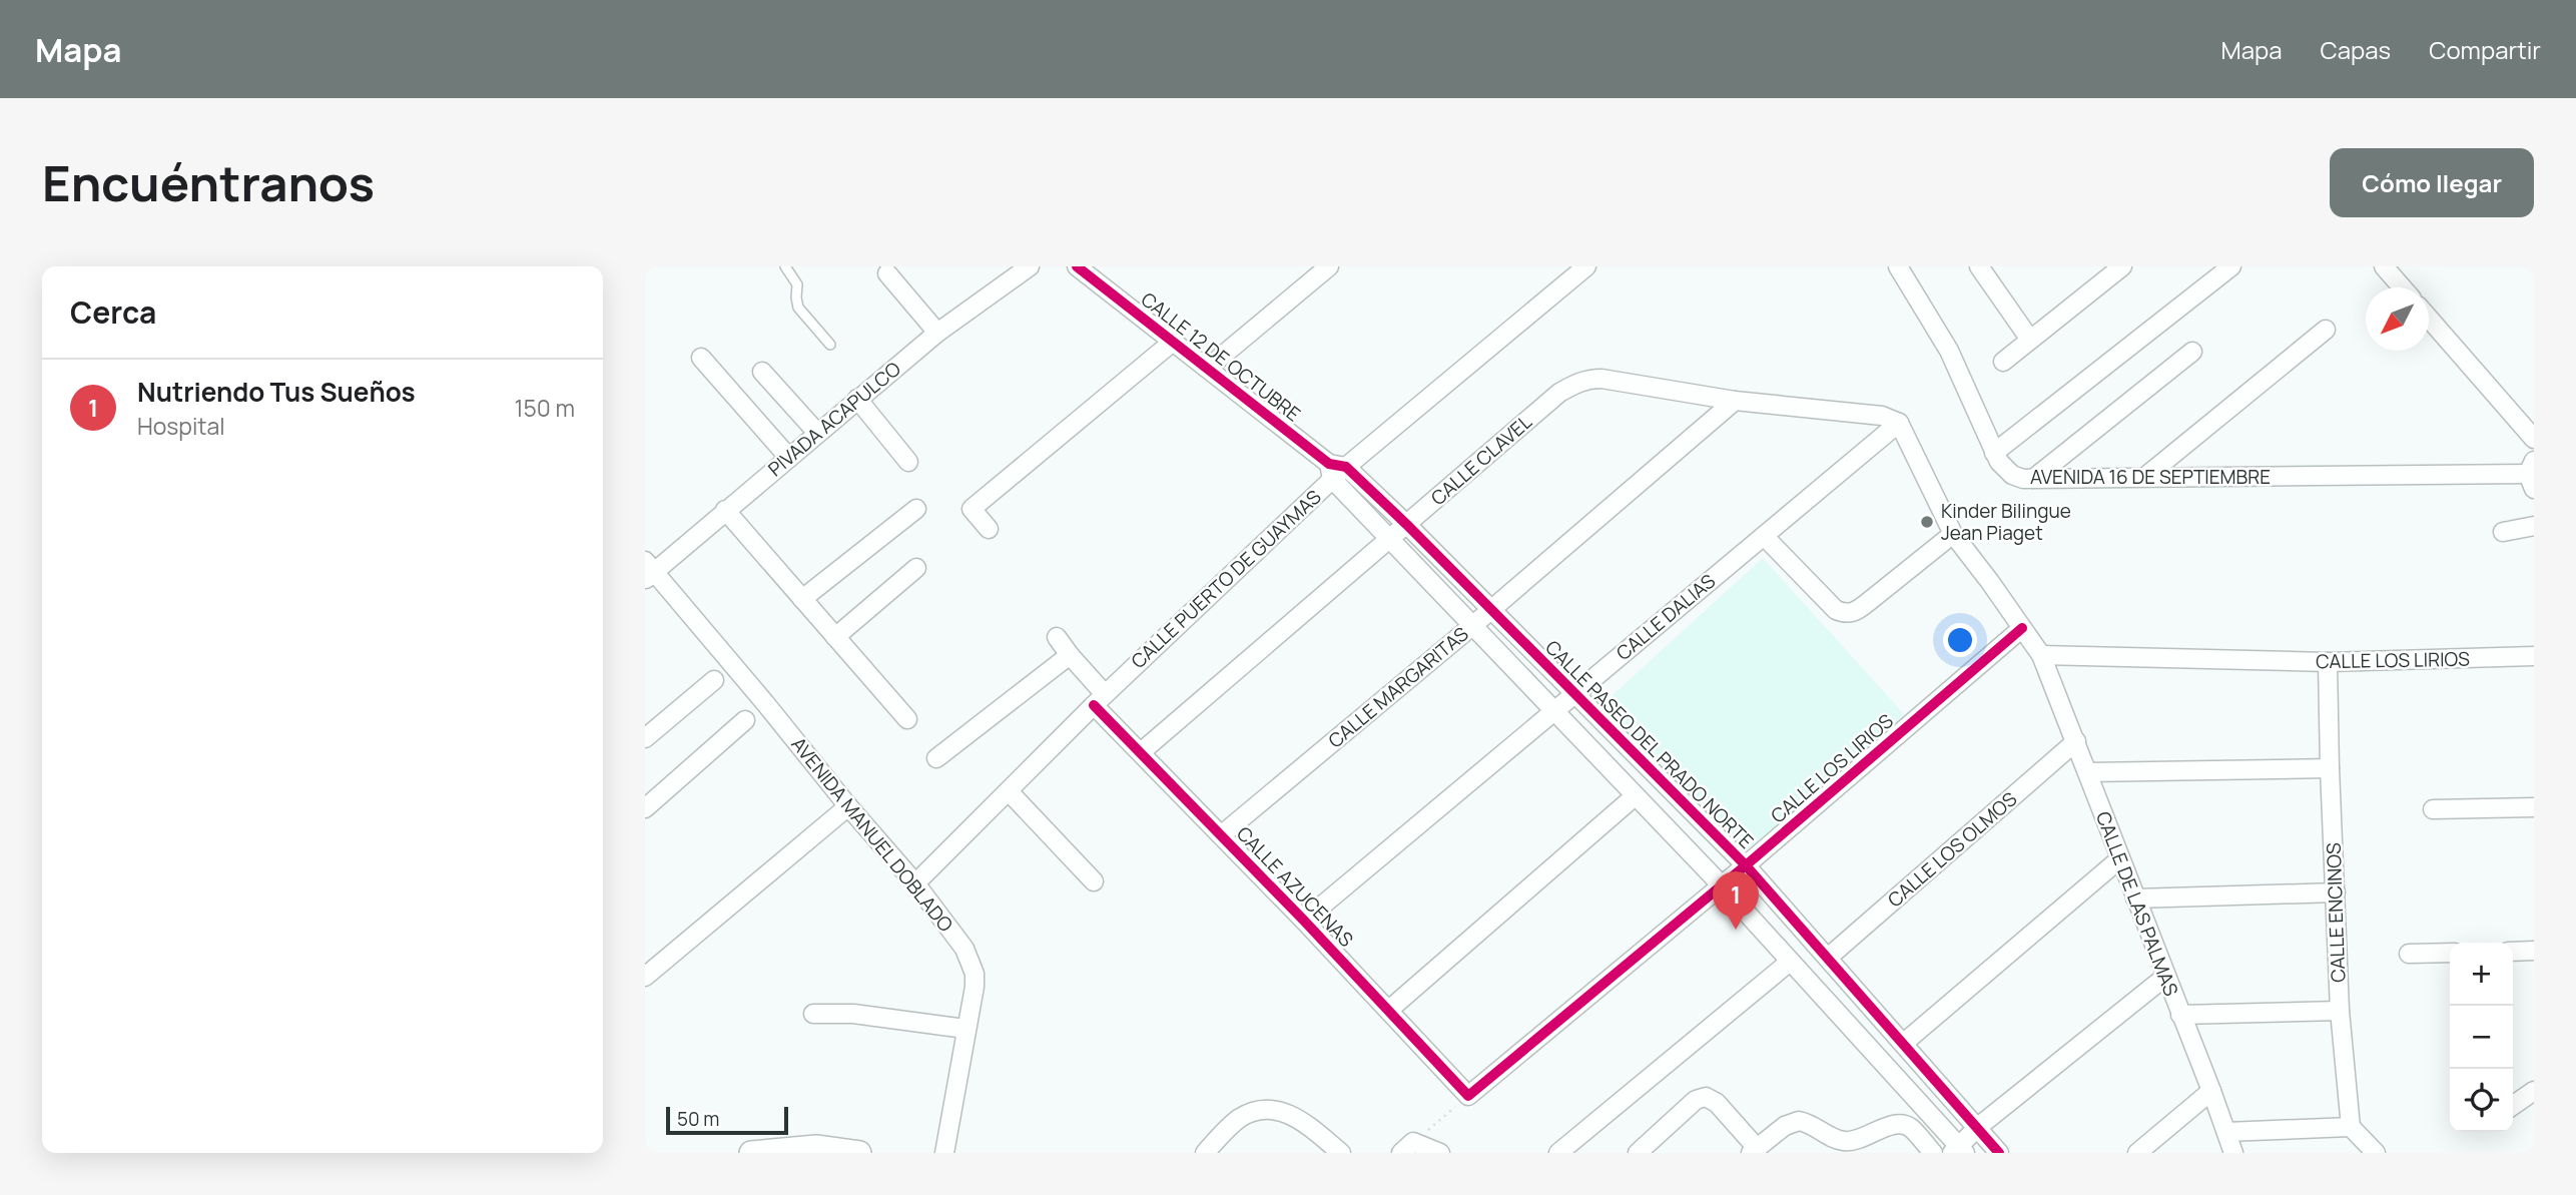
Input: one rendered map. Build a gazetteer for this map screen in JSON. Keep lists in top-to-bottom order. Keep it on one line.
{"streets":{"street":["CALLE 12 DE OCTUBRE","PIVADA ACAPULCO","CALLE CLAVEL","AVENIDA 16 DE SEPTIEMBRE","CALLE PUERTO DE GUAYMAS","CALLE DALIAS","CALLE LOS LIRIOS","CALLE MARGARITAS","CALLE PASEO DEL PRADO NORTE","AVENIDA MANUEL DOBLADO","CALLE LOS OLMOS","CALLE AZUCENAS","CALLE DE LAS PALMAS","CALLE ENCINOS"]},"crossings":[["CALLE 12 DE OCTUBRE","CALLE PUERTO DE GUAYMAS"],["CALLE 12 DE OCTUBRE","CALLE PASEO DEL PRADO NORTE"],["PIVADA ACAPULCO","AVENIDA MANUEL DOBLADO"],["CALLE CLAVEL","CALLE DALIAS"],["CALLE CLAVEL","CALLE MARGARITAS"],["CALLE CLAVEL","CALLE PASEO DEL PRADO NORTE"],["CALLE CLAVEL","CALLE AZUCENAS"],["CALLE CLAVEL","CALLE DE LAS PALMAS"],["CALLE PUERTO DE GUAYMAS","CALLE PASEO DEL PRADO NORTE"],["CALLE PUERTO DE GUAYMAS","AVENIDA MANUEL DOBLADO"],["CALLE PUERTO DE GUAYMAS","CALLE AZUCENAS"],["CALLE DALIAS","CALLE PASEO DEL PRADO NORTE"],["CALLE DALIAS","CALLE AZUCENAS"],["CALLE DALIAS","CALLE DE LAS PALMAS"],["CALLE LOS LIRIOS","CALLE PASEO DEL PRADO NORTE"],["CALLE LOS LIRIOS","CALLE AZUCENAS"],["CALLE LOS LIRIOS","CALLE DE LAS PALMAS"],["CALLE LOS LIRIOS","CALLE ENCINOS"],["CALLE MARGARITAS","CALLE PASEO DEL PRADO NORTE"],["CALLE MARGARITAS","CALLE AZUCENAS"],["CALLE PASEO DEL PRADO NORTE","CALLE LOS OLMOS"],["CALLE LOS OLMOS","CALLE DE LAS PALMAS"]],"places":["Kinder Bilingue Jean Piaget"],"scale_bar":"50 m","north":"bottom left","page":{"header":"Mapa","nav":["Mapa","Capas","Compartir"],"buttons":"Cómo llegar","title":"Encuéntranos","heading":"Cerca","list":[{"mark":"1","name":"Nutriendo Tus Sueños","note":"Hospital","value":"150 m"}],"pins":"1","map_buttons":["+","−"],"scale":"50 m"}}
